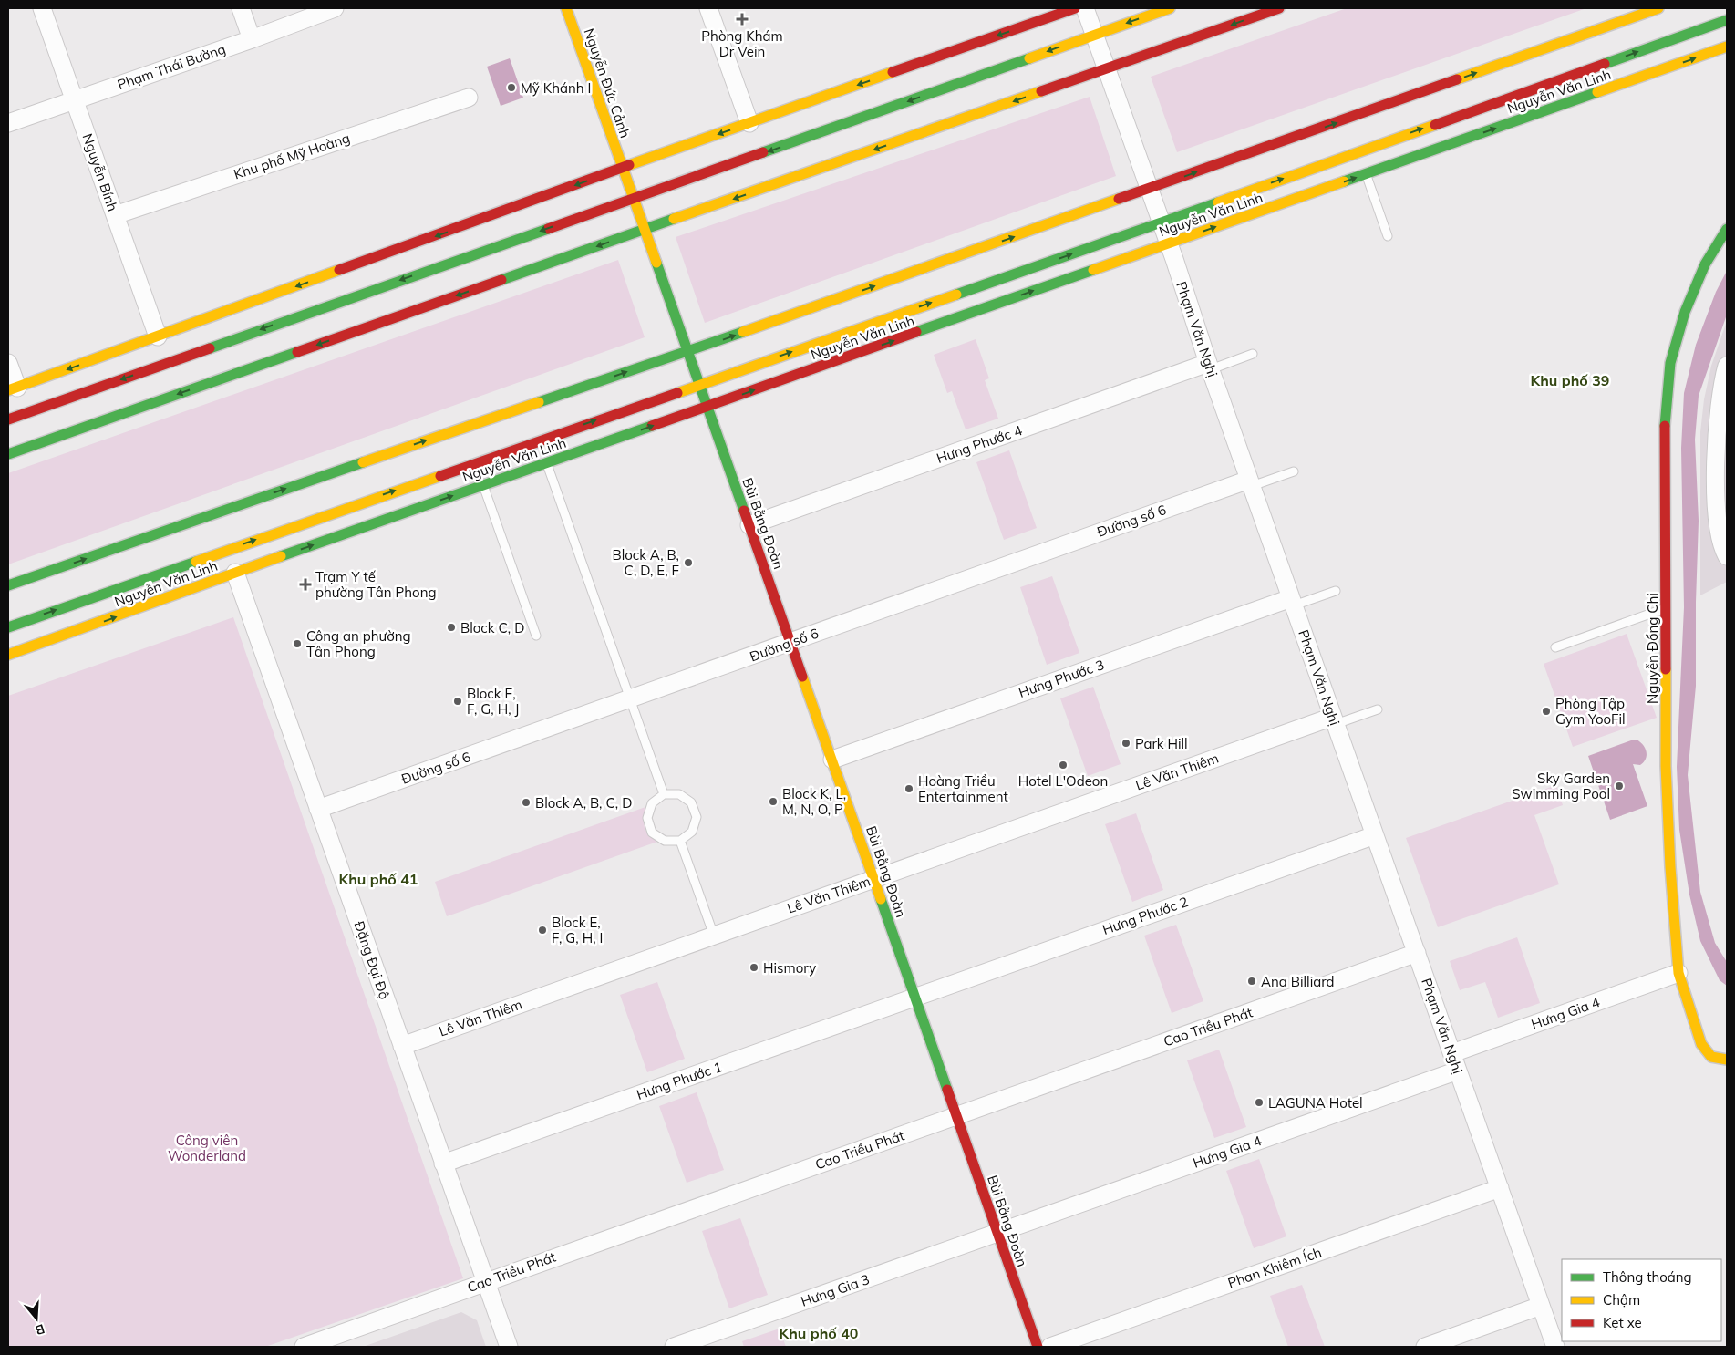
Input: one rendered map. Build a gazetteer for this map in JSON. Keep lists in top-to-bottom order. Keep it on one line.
{"streets":{"main road":["Nguyễn Đức Cảnh","Nguyễn Văn Linh","Bùi Bằng Đoàn","Nguyễn Đổng Chi"],"street":["Phạm Thái Bường","Khu phố Mỹ Hoàng","Nguyễn Bính","Phạm Văn Nghị","Hưng Phước 4","Đường số 6","Hưng Phước 3","Lê Văn Thiêm","Hưng Phước 2","Đặng Đại Độ","Hưng Gia 4","Cao Triều Phát","Hưng Phước 1","Phan Khiêm Ích","Hưng Gia 3"]},"crossings":[["Phạm Thái Bường","Nguyễn Bính"],["Nguyễn Đức Cảnh","Bùi Bằng Đoàn"],["Nguyễn Văn Linh","Phạm Văn Nghị"],["Nguyễn Văn Linh","Bùi Bằng Đoàn"],["Nguyễn Văn Linh","Đặng Đại Độ"],["Khu phố Mỹ Hoàng","Nguyễn Bính"],["Phạm Văn Nghị","Hưng Phước 4"],["Phạm Văn Nghị","Đường số 6"],["Phạm Văn Nghị","Hưng Phước 3"],["Phạm Văn Nghị","Lê Văn Thiêm"],["Phạm Văn Nghị","Hưng Phước 2"],["Phạm Văn Nghị","Hưng Gia 4"],["Phạm Văn Nghị","Cao Triều Phát"],["Phạm Văn Nghị","Phan Khiêm Ích"],["Hưng Phước 4","Bùi Bằng Đoàn"],["Đường số 6","Bùi Bằng Đoàn"],["Đường số 6","Đặng Đại Độ"],["Bùi Bằng Đoàn","Hưng Phước 3"],["Bùi Bằng Đoàn","Lê Văn Thiêm"],["Bùi Bằng Đoàn","Hưng Phước 2"],["Bùi Bằng Đoàn","Hưng Gia 4"],["Bùi Bằng Đoàn","Cao Triều Phát"],["Bùi Bằng Đoàn","Hưng Phước 1"],["Bùi Bằng Đoàn","Hưng Gia 3"],["Nguyễn Đổng Chi","Hưng Gia 4"],["Lê Văn Thiêm","Đặng Đại Độ"],["Hưng Phước 2","Hưng Phước 1"],["Đặng Đại Độ","Cao Triều Phát"],["Đặng Đại Độ","Hưng Phước 1"],["Hưng Gia 4","Hưng Gia 3"]],"districts":["Khu phố 39","Khu phố 41","Khu phố 40"],"parks":["Công viên Wonderland"],"places":{"health":["Phòng Khám Dr Vein","Trạm Y tế phường Tân Phong"],"other":["Mỹ Khánh I","Block A, B, C, D, E, F","Block C, D","Công an phường Tân Phong","Block E, F, G, H, J","Phòng Tập Gym YooFil","Park Hill","Hotel L'Odeon","Sky Garden Swimming Pool","Hoàng Triều Entertainment","Block K, L, M, N, O, P","Block A, B, C, D","Block E, F, G, H, I","Hismory","Ana Billiard","LAGUNA Hotel"]},"legend":["Thông thoáng","Chậm","Kẹt xe"],"north":"bottom"}
